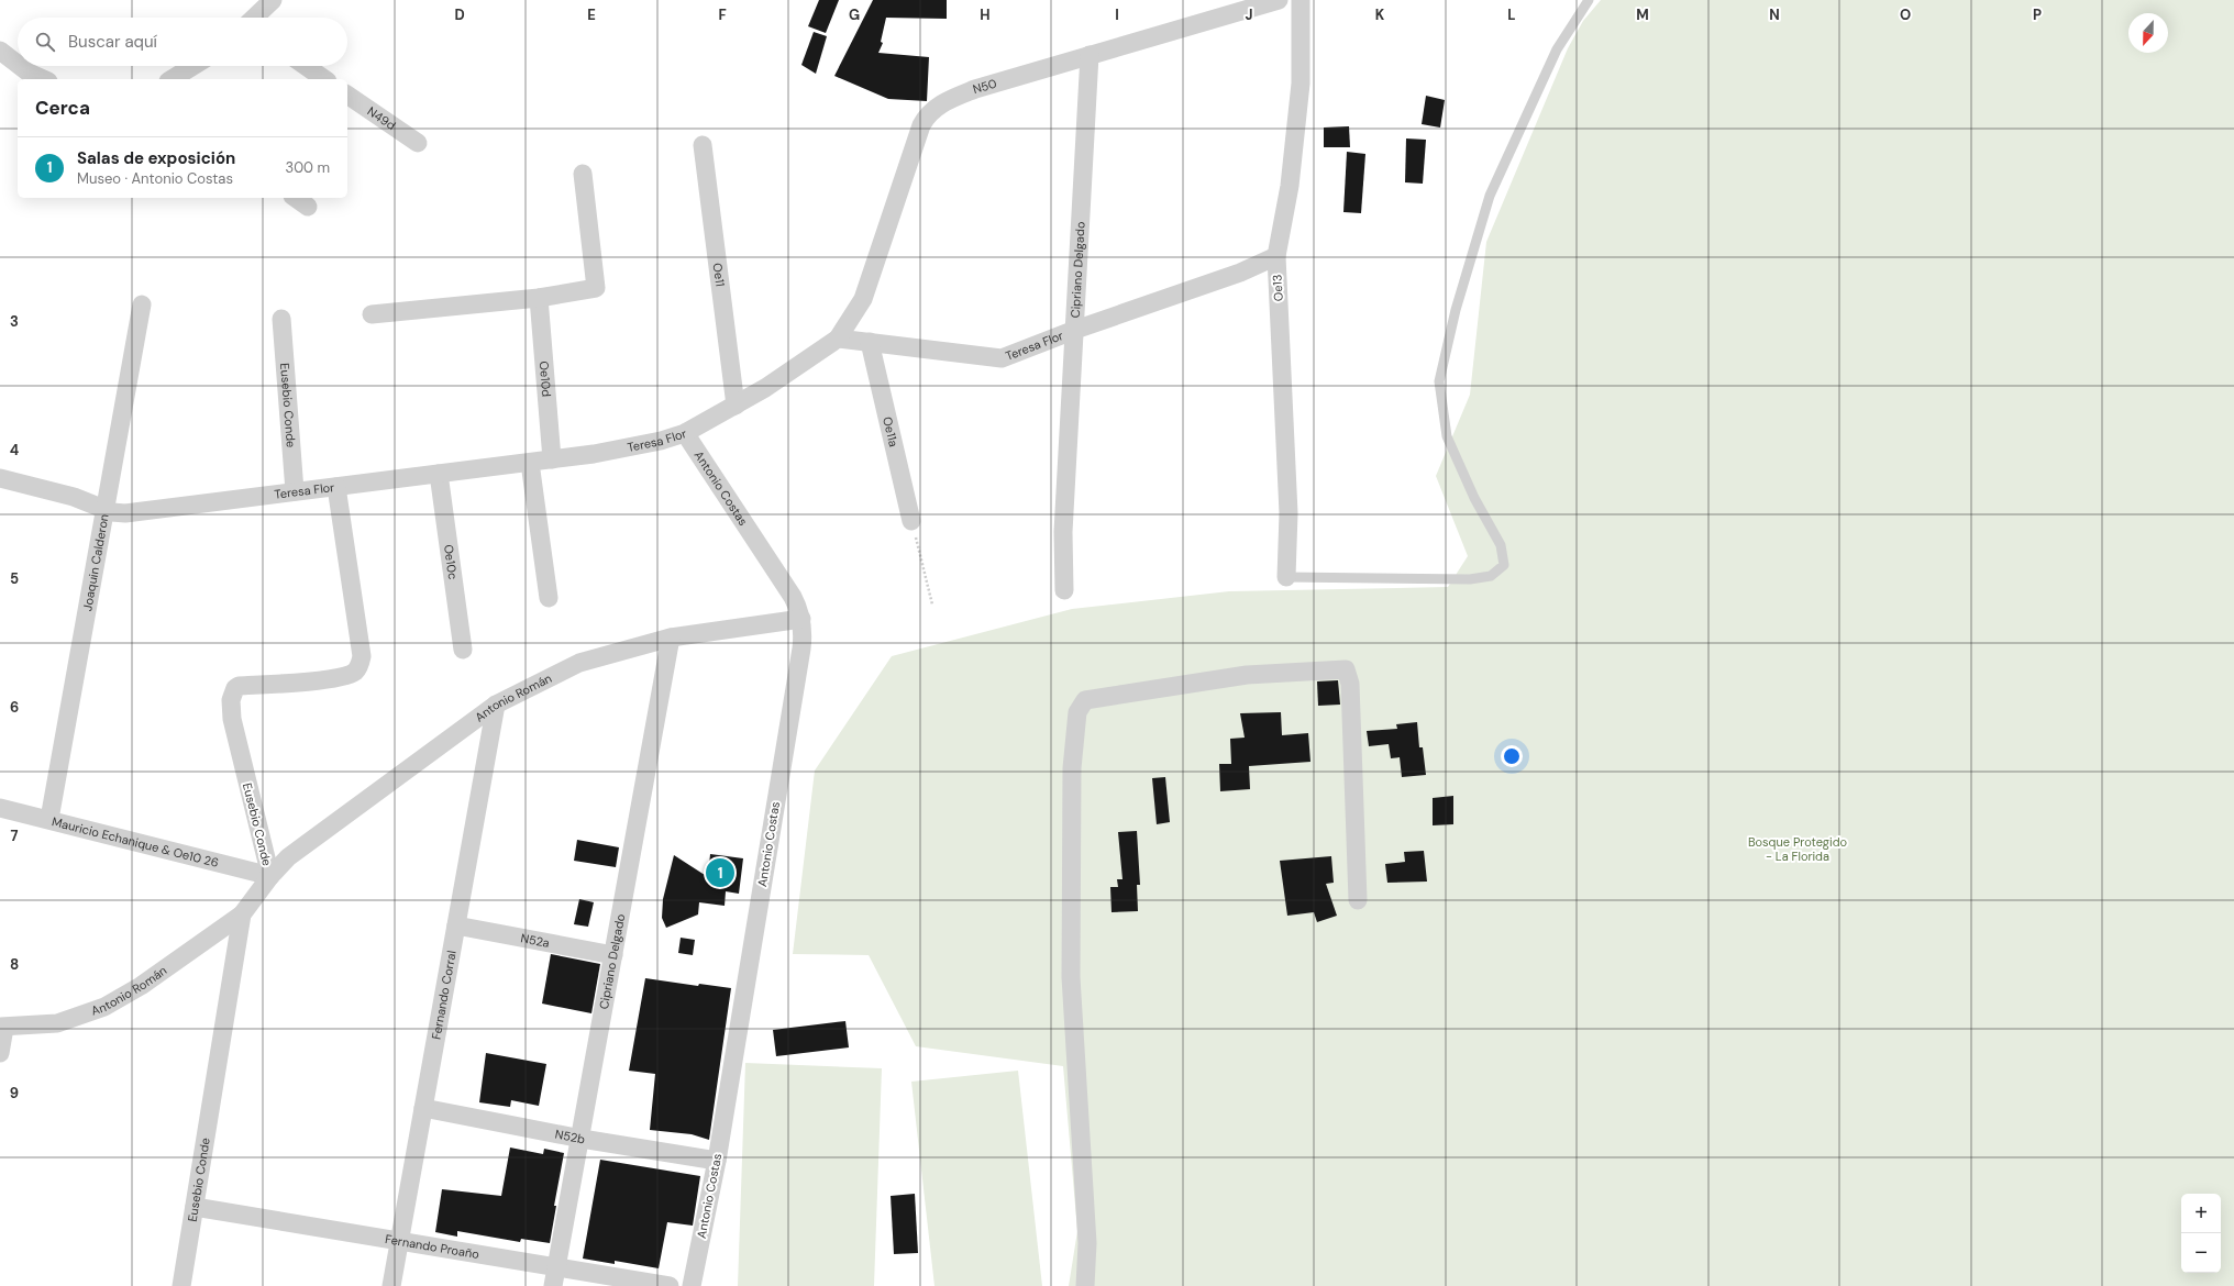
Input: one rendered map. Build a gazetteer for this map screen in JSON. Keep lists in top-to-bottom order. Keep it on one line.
{"streets":{"street":["N50","N49d","Cipriano Delgado","Oe11","Oe13","Teresa Flor","Oe10d","Eusebio Conde","Oe11a","Antonio Costas","Joaquin Calderon","Oe10c","Antonio Román","Mauricio Echanique & Oe10 26","N52a","Fernando Corral","N52b","Fernando Proaño"]},"crossings":[["N50","Cipriano Delgado"],["N50","Teresa Flor"],["Cipriano Delgado","Teresa Flor"],["Cipriano Delgado","Antonio Román"],["Cipriano Delgado","N52a"],["Cipriano Delgado","N52b"],["Cipriano Delgado","Fernando Proaño"],["Oe11","Teresa Flor"],["Oe13","Teresa Flor"],["Teresa Flor","Oe10d"],["Teresa Flor","Eusebio Conde"],["Teresa Flor","Oe11a"],["Teresa Flor","Antonio Costas"],["Teresa Flor","Joaquin Calderon"],["Teresa Flor","Oe10c"],["Eusebio Conde","Antonio Román"],["Eusebio Conde","Mauricio Echanique & Oe10 26"],["Eusebio Conde","Fernando Proaño"],["Antonio Costas","Antonio Román"],["Antonio Costas","N52b"],["Joaquin Calderon","Mauricio Echanique & Oe10 26"],["Antonio Román","Mauricio Echanique & Oe10 26"],["Antonio Román","Fernando Corral"],["N52a","Fernando Corral"],["Fernando Corral","N52b"],["Fernando Corral","Fernando Proaño"]],"parks":["Bosque Protegido - La Florida"],"north":"bottom","page":{"search":"Buscar aquí","heading":"Cerca","list":[{"mark":"1","name":"Salas de exposición","note":"Museo · Antonio Costas","value":"300 m"}],"pins":"1","map_buttons":["+","−"]},"grid":{"columns":["D","E","F","G","H","I","J","K","L","M","N","O","P"],"rows":["3","4","5","6","7","8","9"]}}
